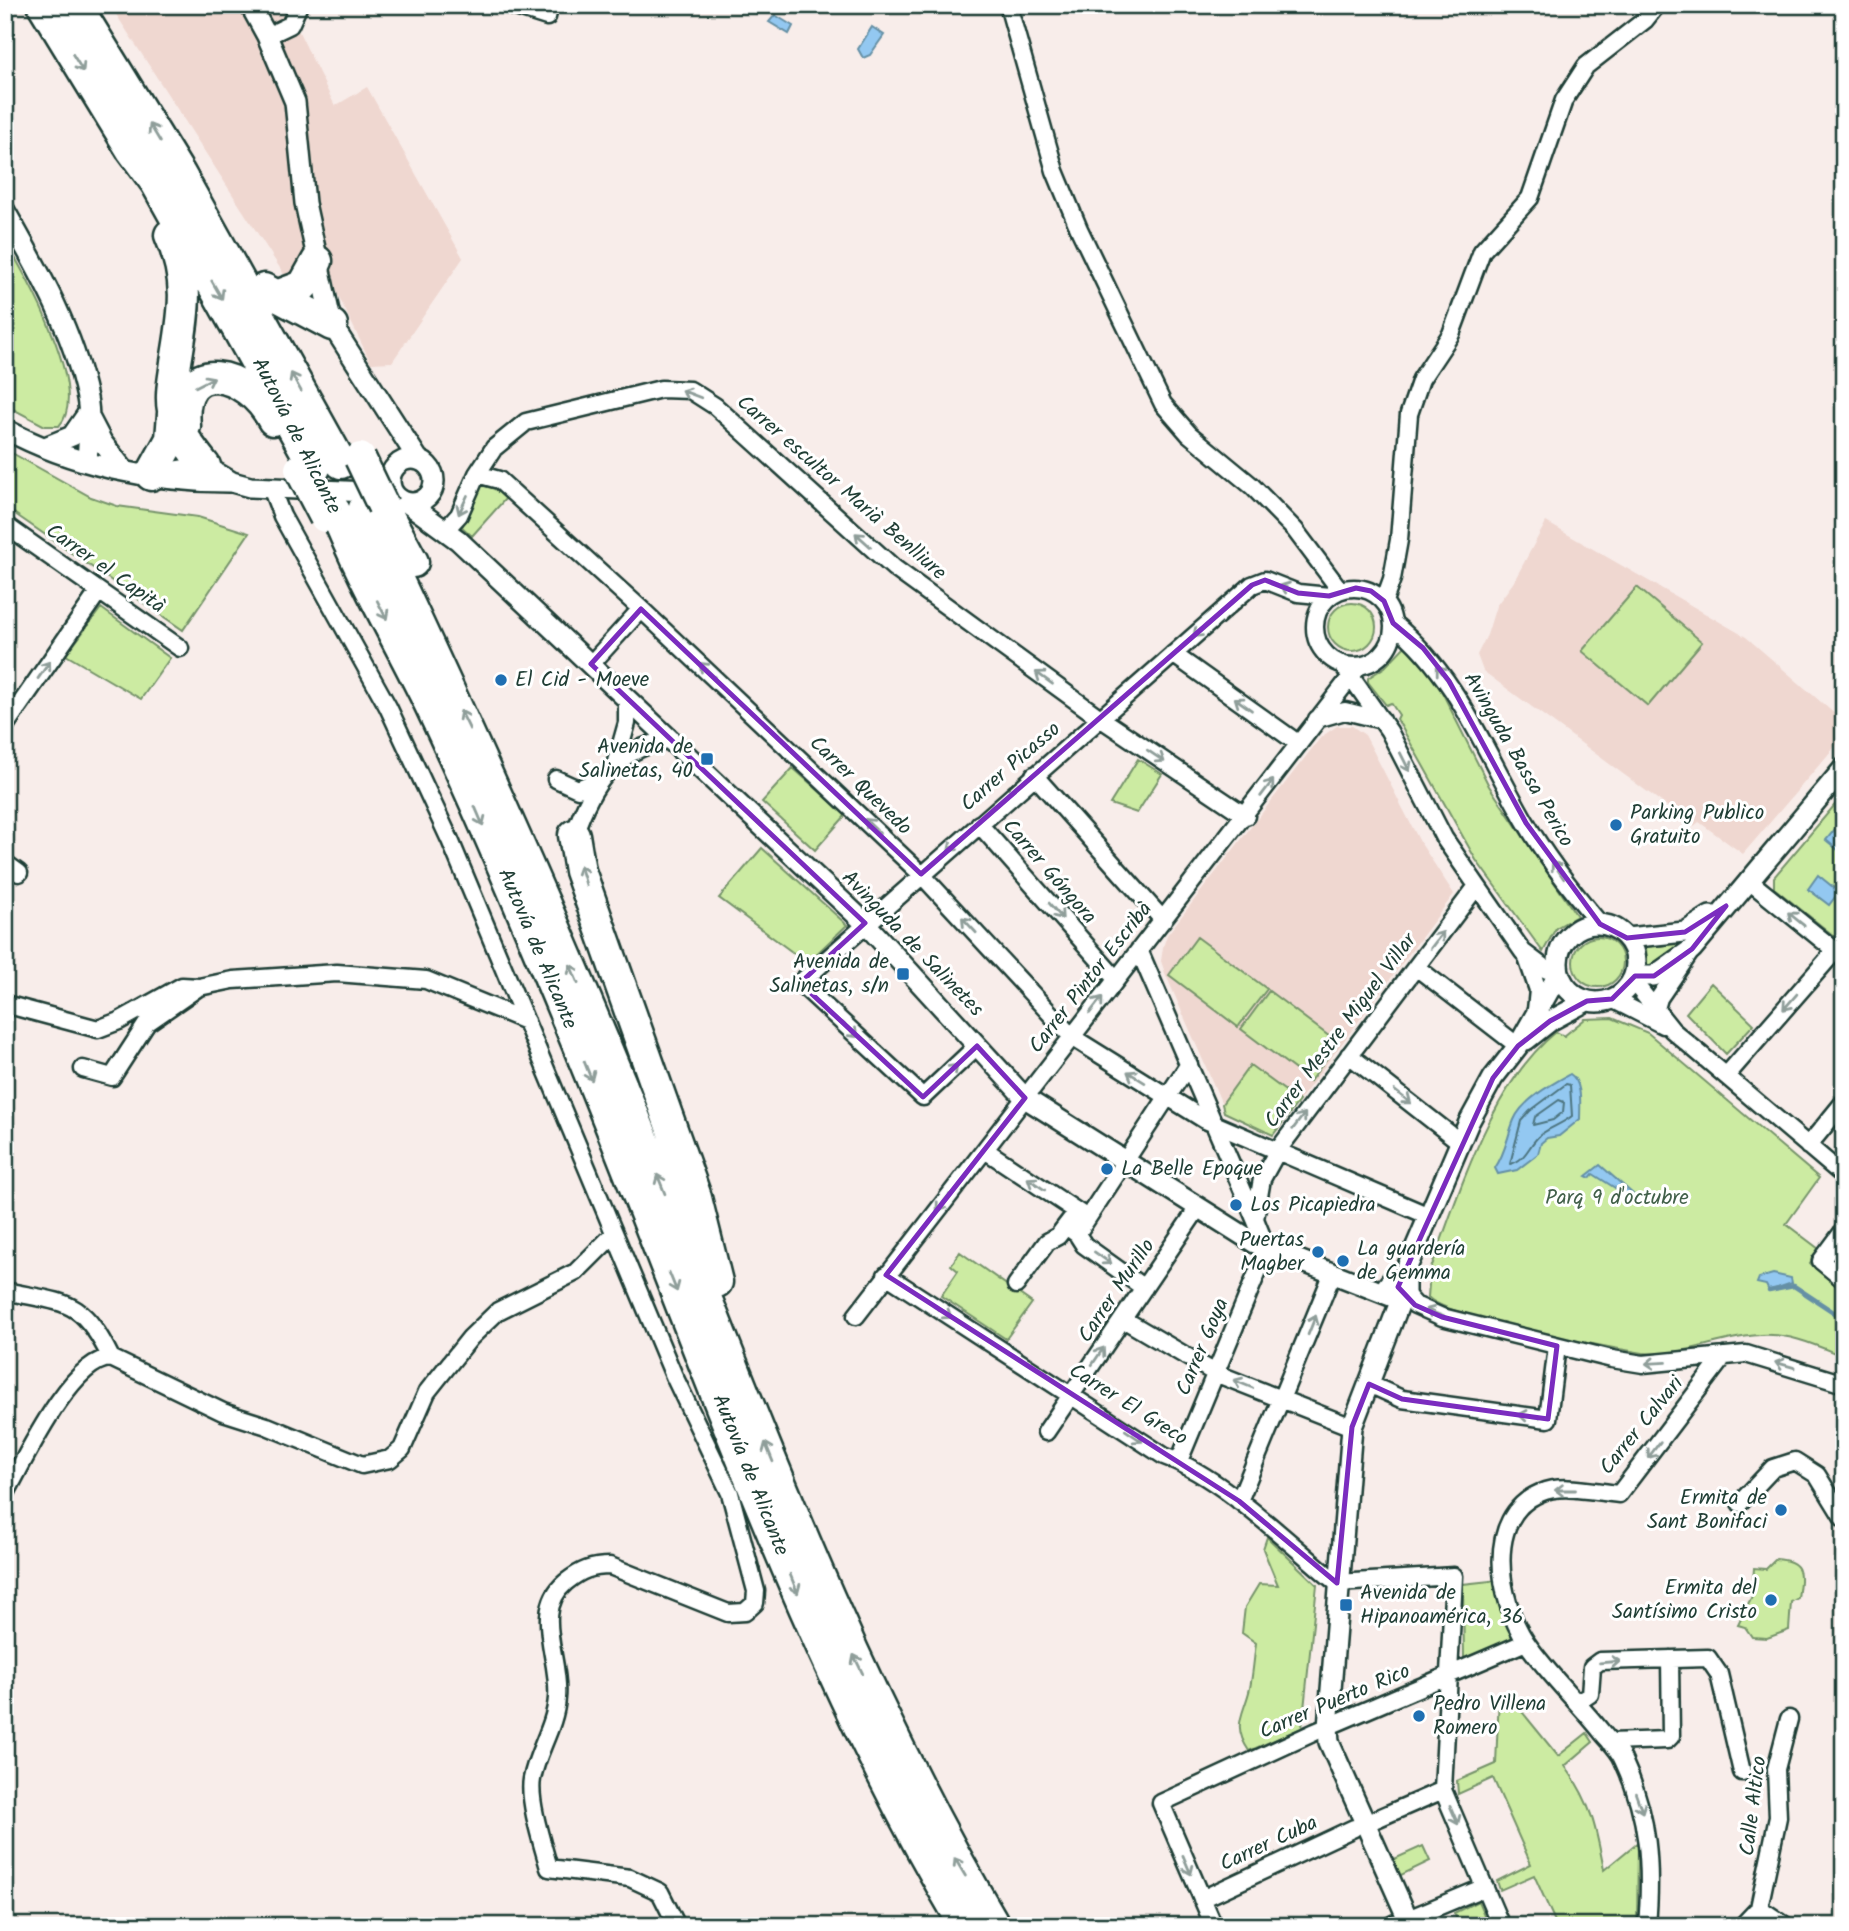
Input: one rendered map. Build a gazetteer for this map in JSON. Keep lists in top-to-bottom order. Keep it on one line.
{"streets":{"highway":["Autovía de Alicante"],"street":["Carrer escultor Marià Benlliure","Carrer el Capità","Avinguda Bassa Perico","Carrer Picasso","Carrer Quevedo","Carrer Góngora","Avinguda de Salinetes","Carrer Pintor Escribà","Carrer Mestre Miguel Villar","Carrer Murillo","Carrer Goya","Carrer El Greco","Carrer Calvari","Carrer Puerto Rico","Calle Altico","Carrer Cuba"]},"crossings":[["Autovía de Alicante","Avinguda de Salinetes"],["Carrer escultor Marià Benlliure","Carrer Picasso"],["Carrer escultor Marià Benlliure","Carrer Quevedo"],["Carrer escultor Marià Benlliure","Avinguda de Salinetes"],["Carrer escultor Marià Benlliure","Carrer Pintor Escribà"],["Avinguda Bassa Perico","Carrer Picasso"],["Avinguda Bassa Perico","Carrer Pintor Escribà"],["Carrer Picasso","Carrer Quevedo"],["Carrer Picasso","Carrer Góngora"],["Carrer Picasso","Avinguda de Salinetes"],["Carrer Picasso","Carrer Pintor Escribà"],["Carrer Quevedo","Carrer Pintor Escribà"],["Carrer Quevedo","Carrer Mestre Miguel Villar"],["Carrer Góngora","Carrer Pintor Escribà"],["Avinguda de Salinetes","Carrer Pintor Escribà"],["Avinguda de Salinetes","Carrer Murillo"],["Avinguda de Salinetes","Carrer Goya"],["Avinguda de Salinetes","Carrer Calvari"],["Carrer Pintor Escribà","Carrer El Greco"],["Carrer Murillo","Carrer El Greco"],["Carrer Goya","Carrer El Greco"],["Carrer Calvari","Carrer Puerto Rico"],["Carrer Puerto Rico","Carrer Cuba"]],"one_way":["Carrer Quevedo","Carrer Calvari"],"parks":["Parq 9 d'octubre"],"places":{"other":["El Cid - Moeve","Parking Publico Gratuito","La Belle Epoque","Los Picapiedra","Puertas Magber","La guardería de Gemma","Ermita de Sant Bonifaci","Ermita del Santísimo Cristo","Pedro Villena Romero"],"transit":["Avenida de Salinetas, 40","Avenida de Salinetas, s/n","Avenida de Hipanoamérica, 36"]}}
